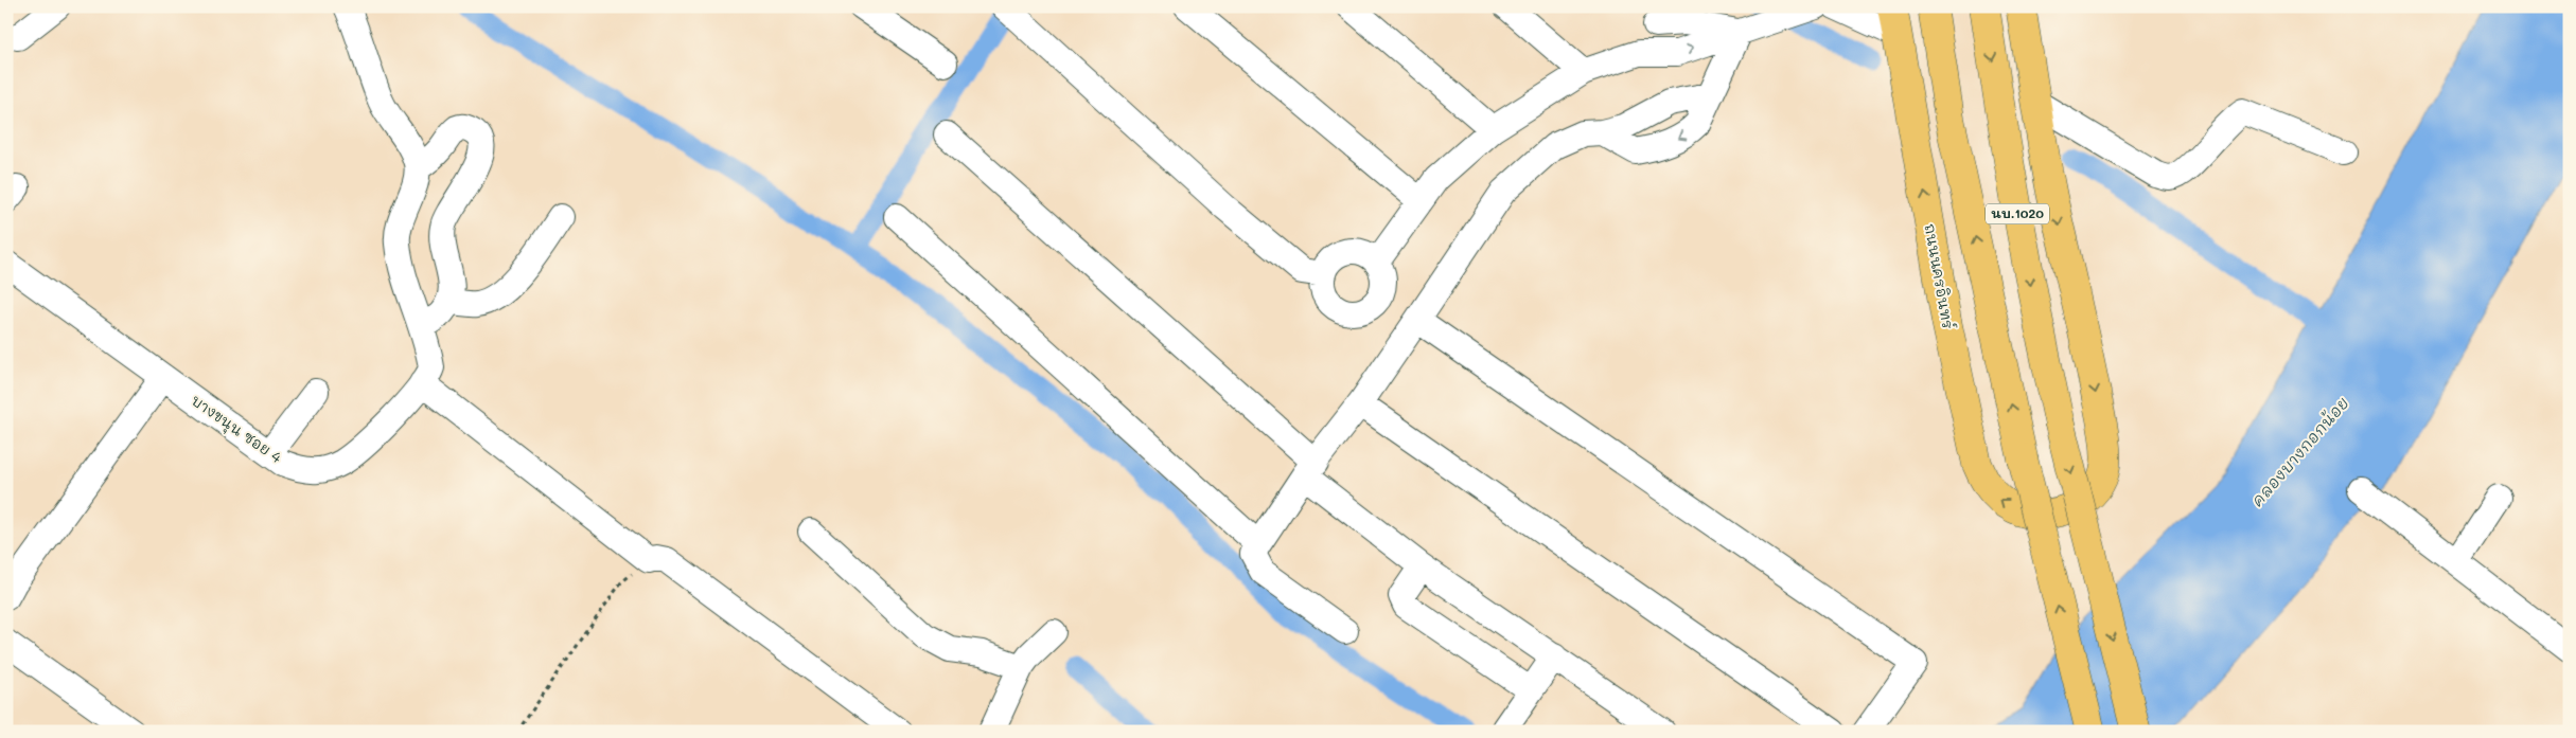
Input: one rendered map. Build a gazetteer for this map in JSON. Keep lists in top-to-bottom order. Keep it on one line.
{"streets":{"main road":["นบ.1020","ถนนนครอินทร์"],"street":["บางขนุน ซอย 4"]},"water":["คลองบางกอกน้อย"]}
